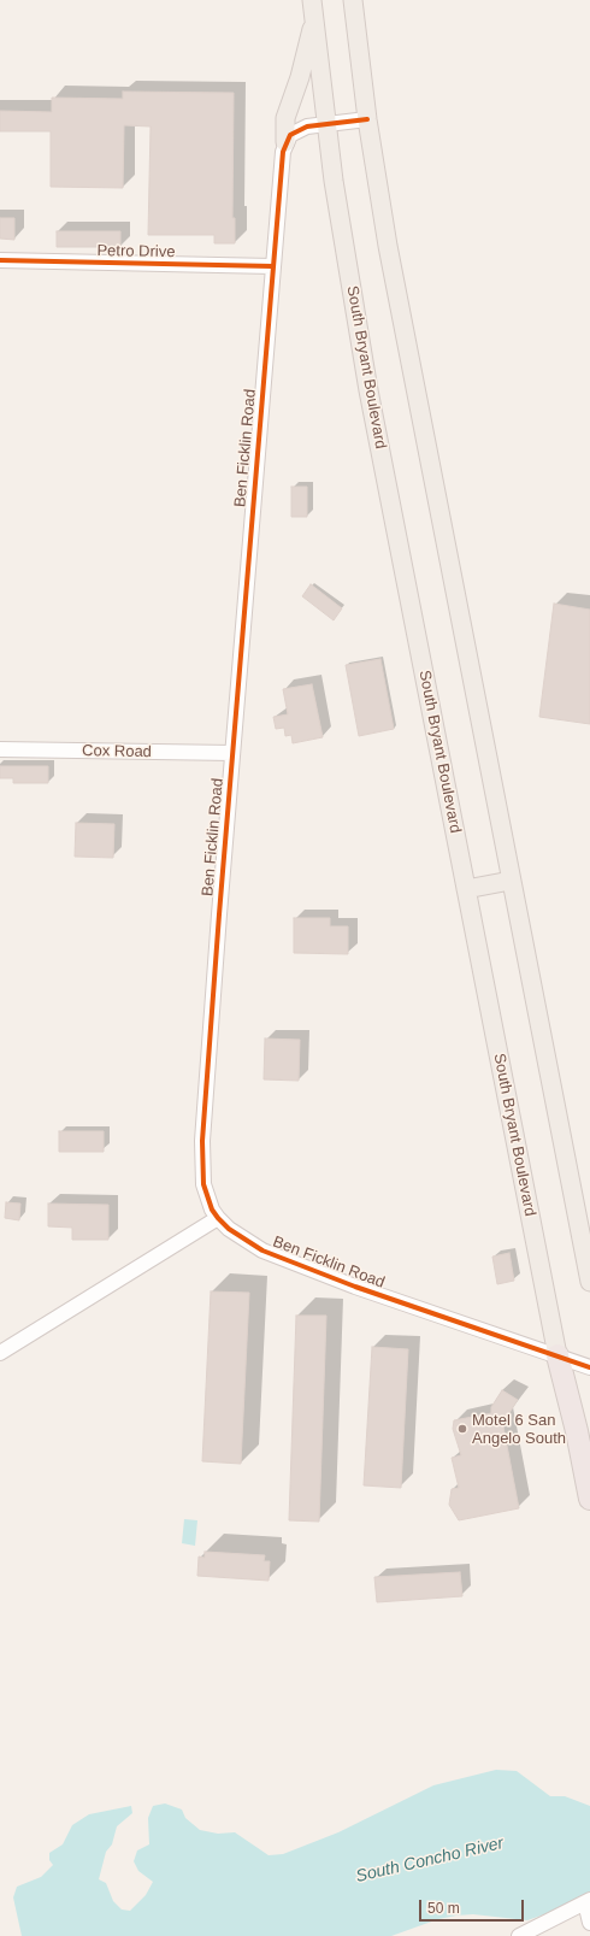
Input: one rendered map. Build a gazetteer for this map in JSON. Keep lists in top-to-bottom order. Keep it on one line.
{"streets":{"highway":["South Bryant Boulevard"],"street":["Petro Drive","Ben Ficklin Road","Cox Road"]},"crossings":[["Petro Drive","Ben Ficklin Road"],["South Bryant Boulevard","Ben Ficklin Road"],["Ben Ficklin Road","Cox Road"]],"water":["South Concho River"],"places":["Motel 6 San Angelo South"],"scale_bar":"50 m"}
